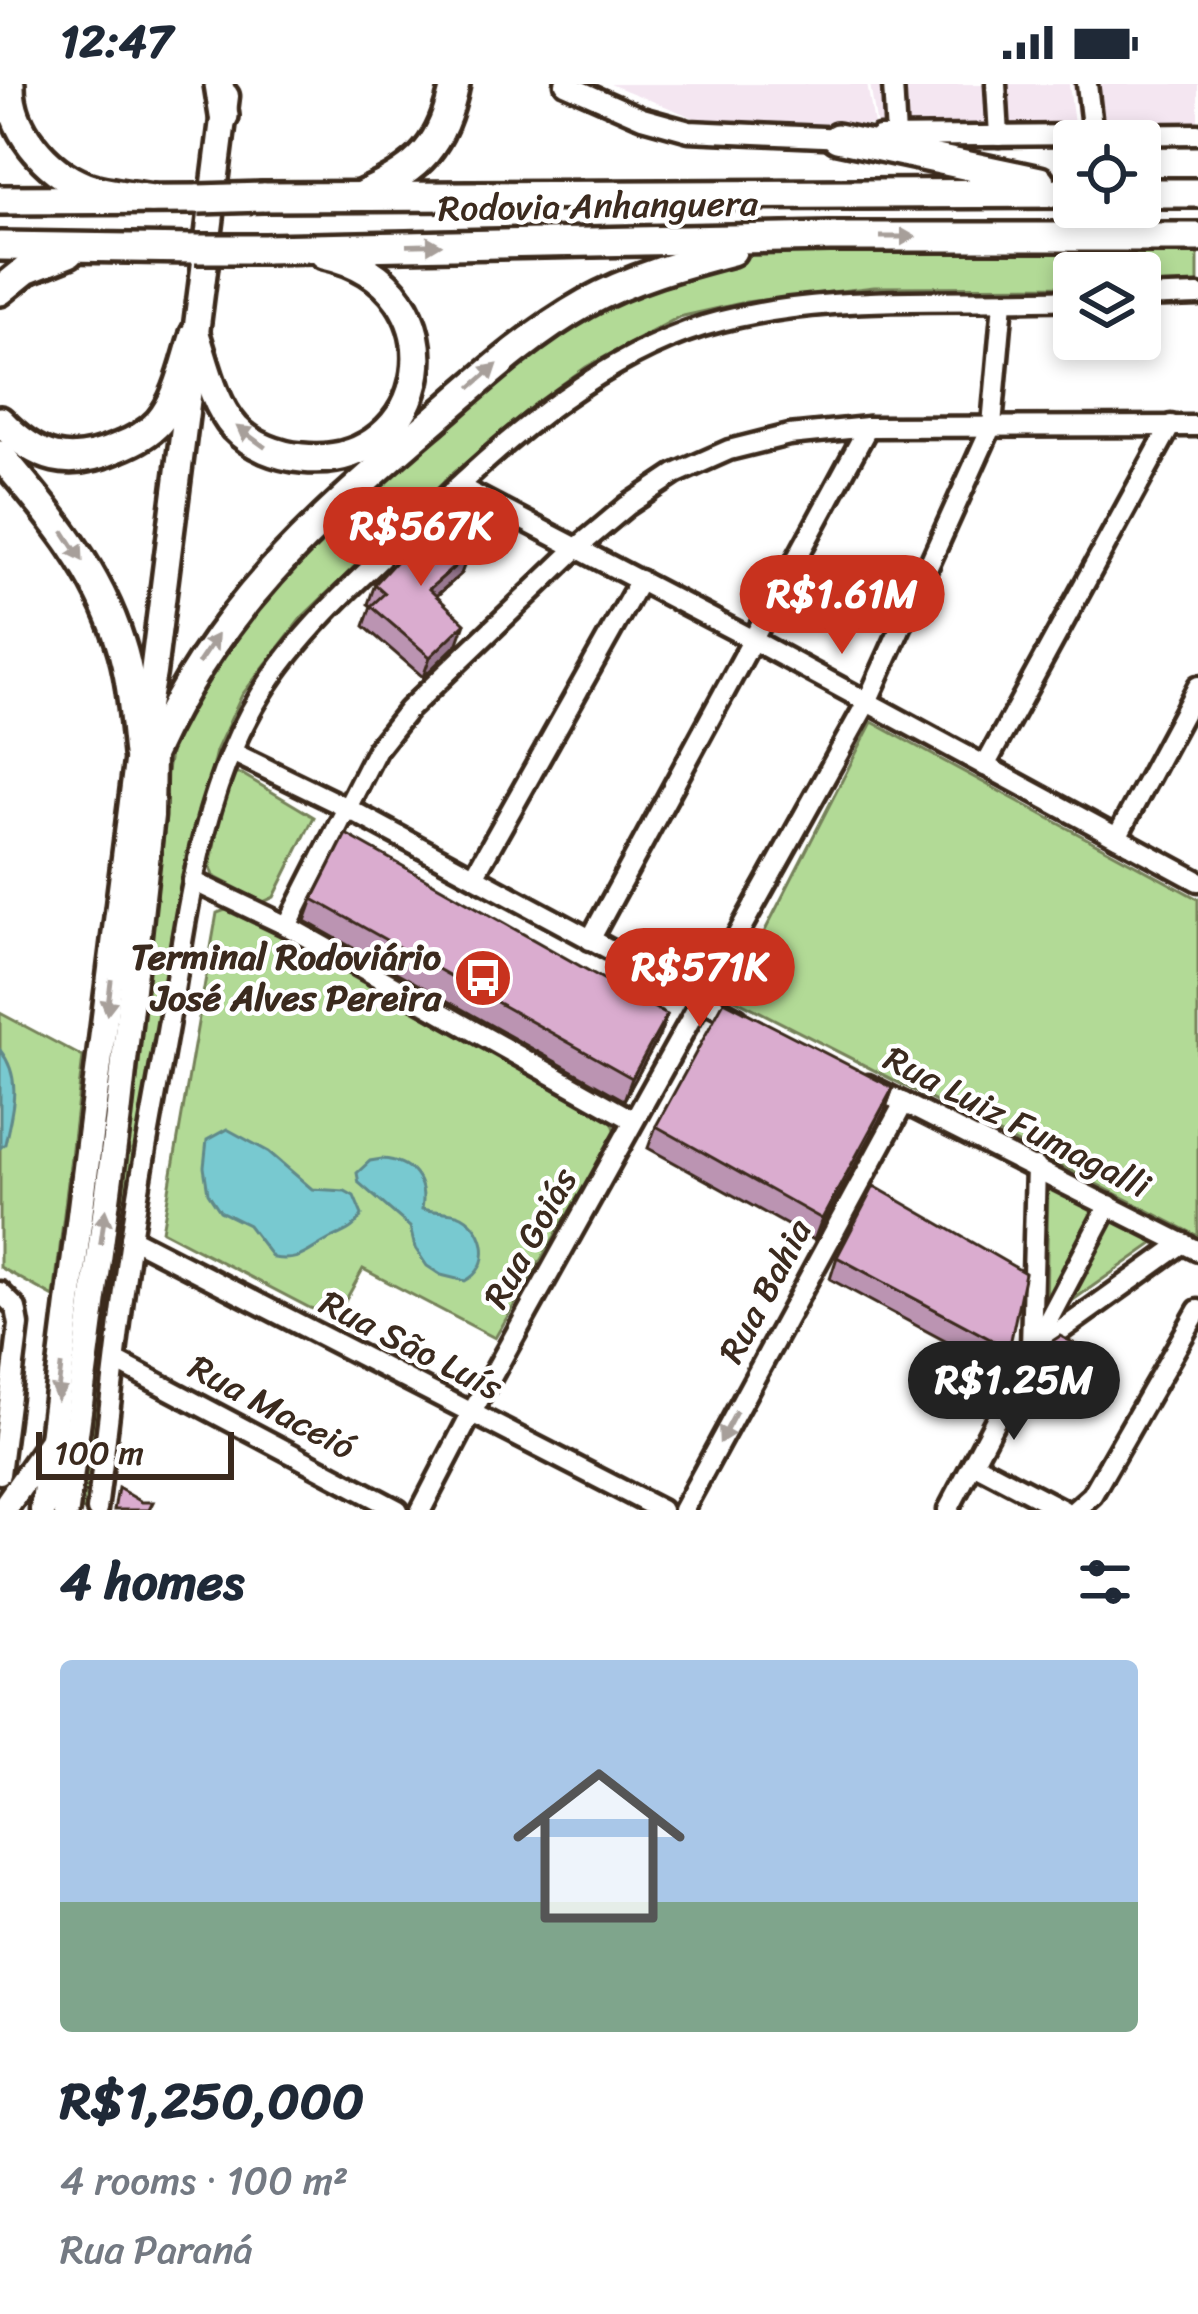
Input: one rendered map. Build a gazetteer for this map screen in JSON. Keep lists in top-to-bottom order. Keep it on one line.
{"streets":{"highway":["Rodovia Anhanguera"],"street":["Rua Luiz Fumagalli","Rua Goiás","Rua Bahia","Rua São Luís","Rua Maceió"]},"crossings":[["Rua Luiz Fumagalli","Rua Bahia"],["Rua Goiás","Rua São Luís"]],"one_way":["Rua Bahia"],"places":{"bus stop":["Terminal Rodoviário José Alves Pereira"]},"scale_bar":"100 m","page":{"status":"12:47","price":["R$567K","R$1.61M","R$571K","R$1.25M"],"scale":"100 m","heading":"4 homes","list":[{"name":"R$1,250,000","note":"4 rooms · 100 m² · Rua Paraná"}]}}
